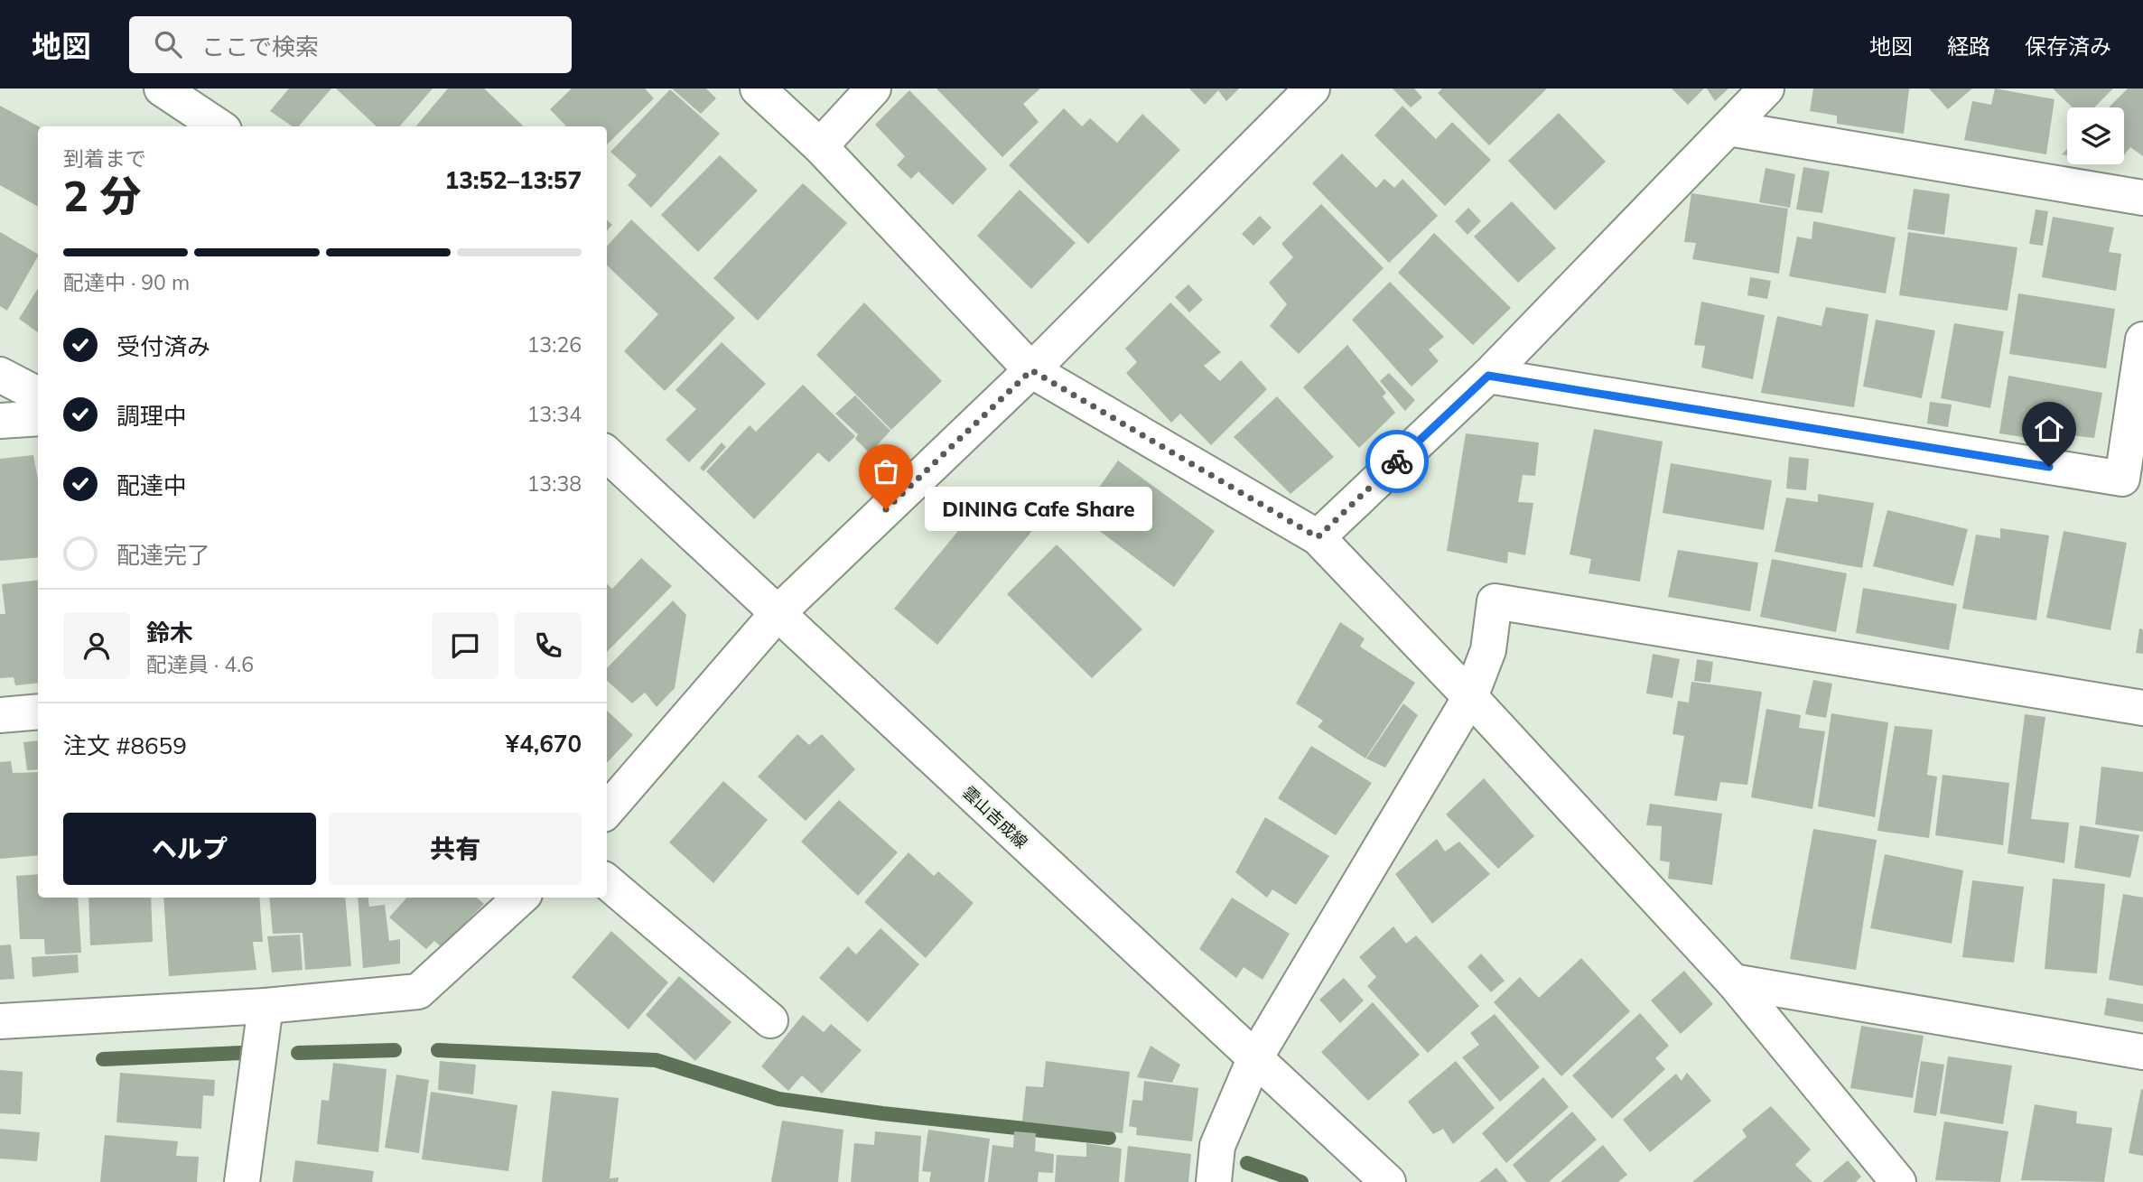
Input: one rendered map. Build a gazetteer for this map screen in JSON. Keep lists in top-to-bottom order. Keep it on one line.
{"streets":{"street":["雲山吉成線"]},"places":["DINING Cafe Share"],"page":{"header":"地図","search":"ここで検索","nav":["地図","経路","保存済み"],"heading":["2 分","到着まで","13:52–13:57"],"panel":["鈴木","配達員 · 4.6","注文 #8659","¥4,670"],"bar":"配達中 · 90 m","list":[["受付済み","13:26"],["調理中","13:34"],["配達中","13:38"],"配達完了"],"bubble":"DINING Cafe Share","buttons":["ヘルプ","共有"]}}
